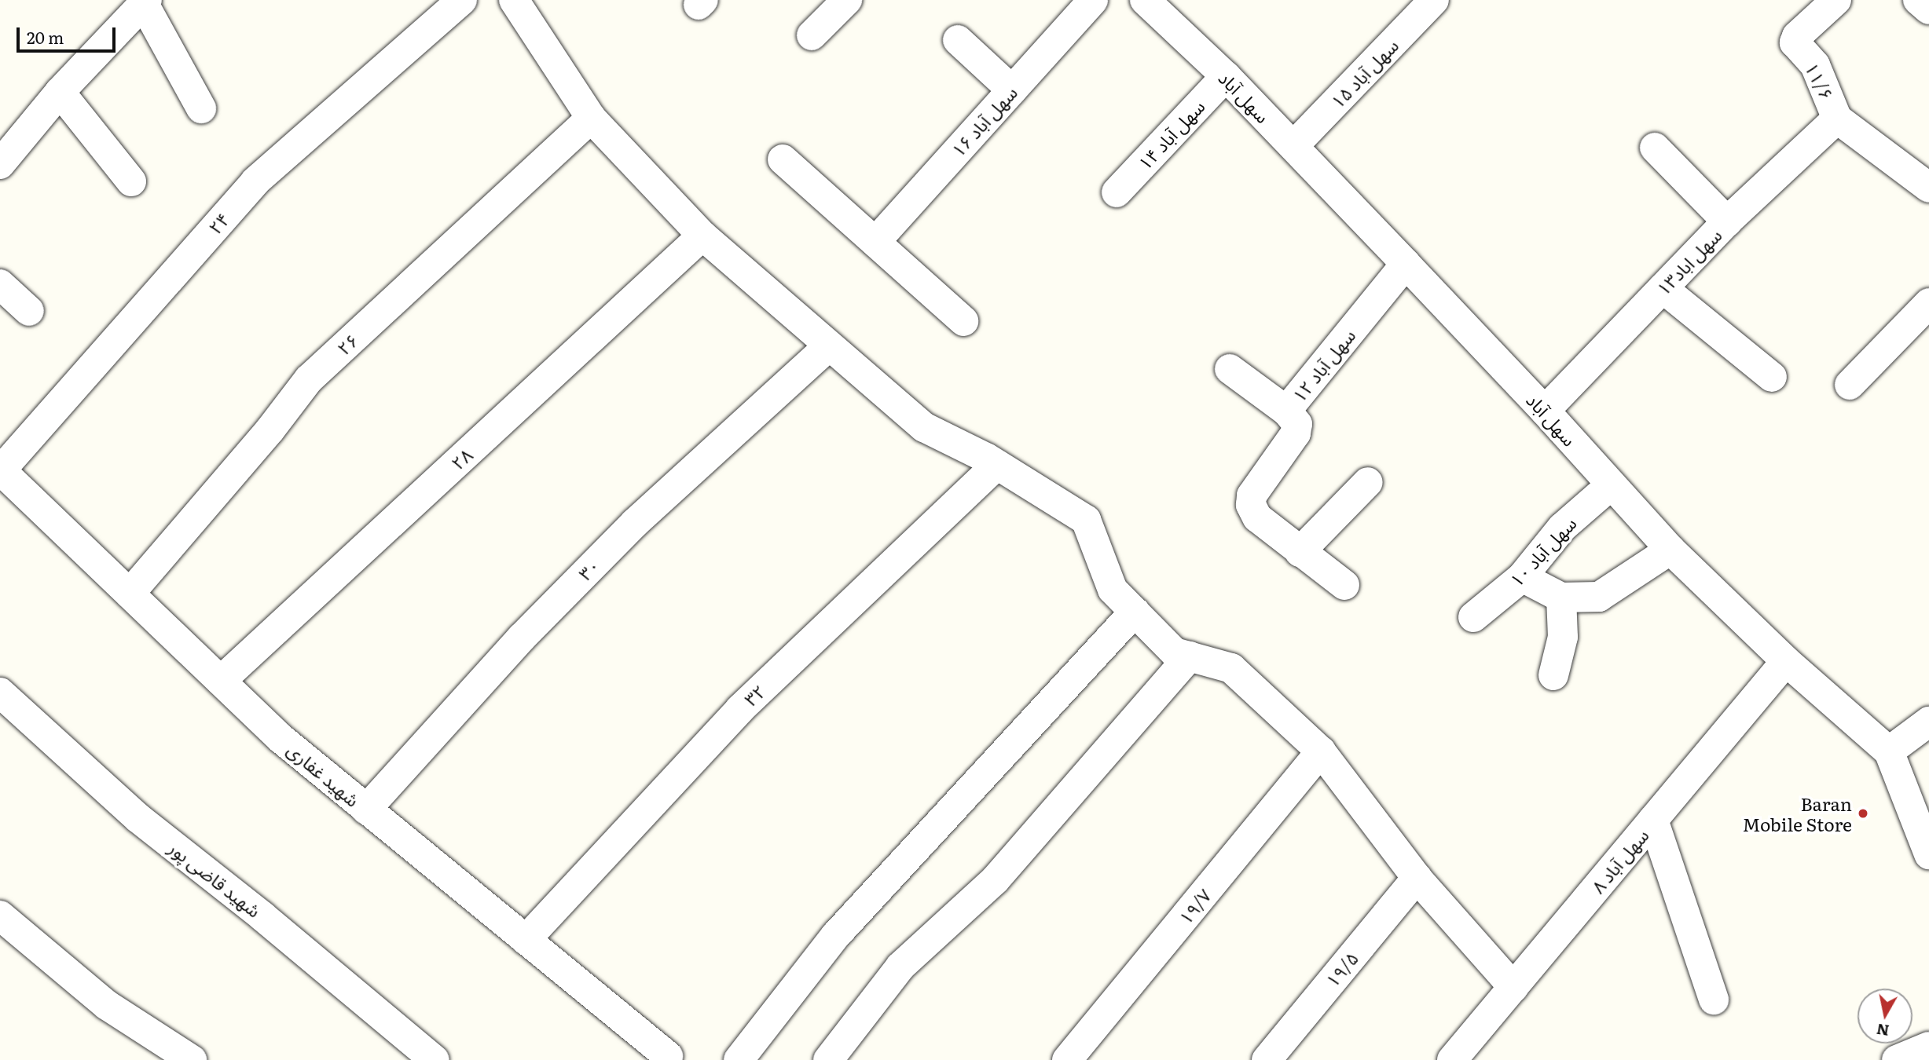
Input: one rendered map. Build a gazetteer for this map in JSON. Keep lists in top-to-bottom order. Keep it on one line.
{"streets":{"street":["سهل آباد ۱۵","۱۱/۶","سهل آباد","سهل آباد ۱۶","سهل آباد ۱۴","۲۴","سهل اباد۱۳","۲۶","سهل آباد ۱۲","۲۸","سهل آباد ۱۰","۳۰","۳۲","شهید غفاری","سهل آباد ۸","شهید قاضی پور","۱۹/۷","۱۹/۵"]},"crossings":[["سهل آباد ۱۵","سهل آباد"],["۱۱/۶","سهل اباد۱۳"],["سهل آباد","سهل آباد ۱۴"],["سهل آباد","سهل اباد۱۳"],["سهل آباد","سهل آباد ۱۲"],["سهل آباد","سهل آباد ۱۰"],["سهل آباد","سهل آباد ۸"],["۲۴","شهید غفاری"],["۲۶","شهید غفاری"],["۲۸","شهید غفاری"],["۳۰","شهید غفاری"],["۳۲","شهید غفاری"]],"places":["Baran Mobile Store"],"scale_bar":"20 m","north":"bottom"}
